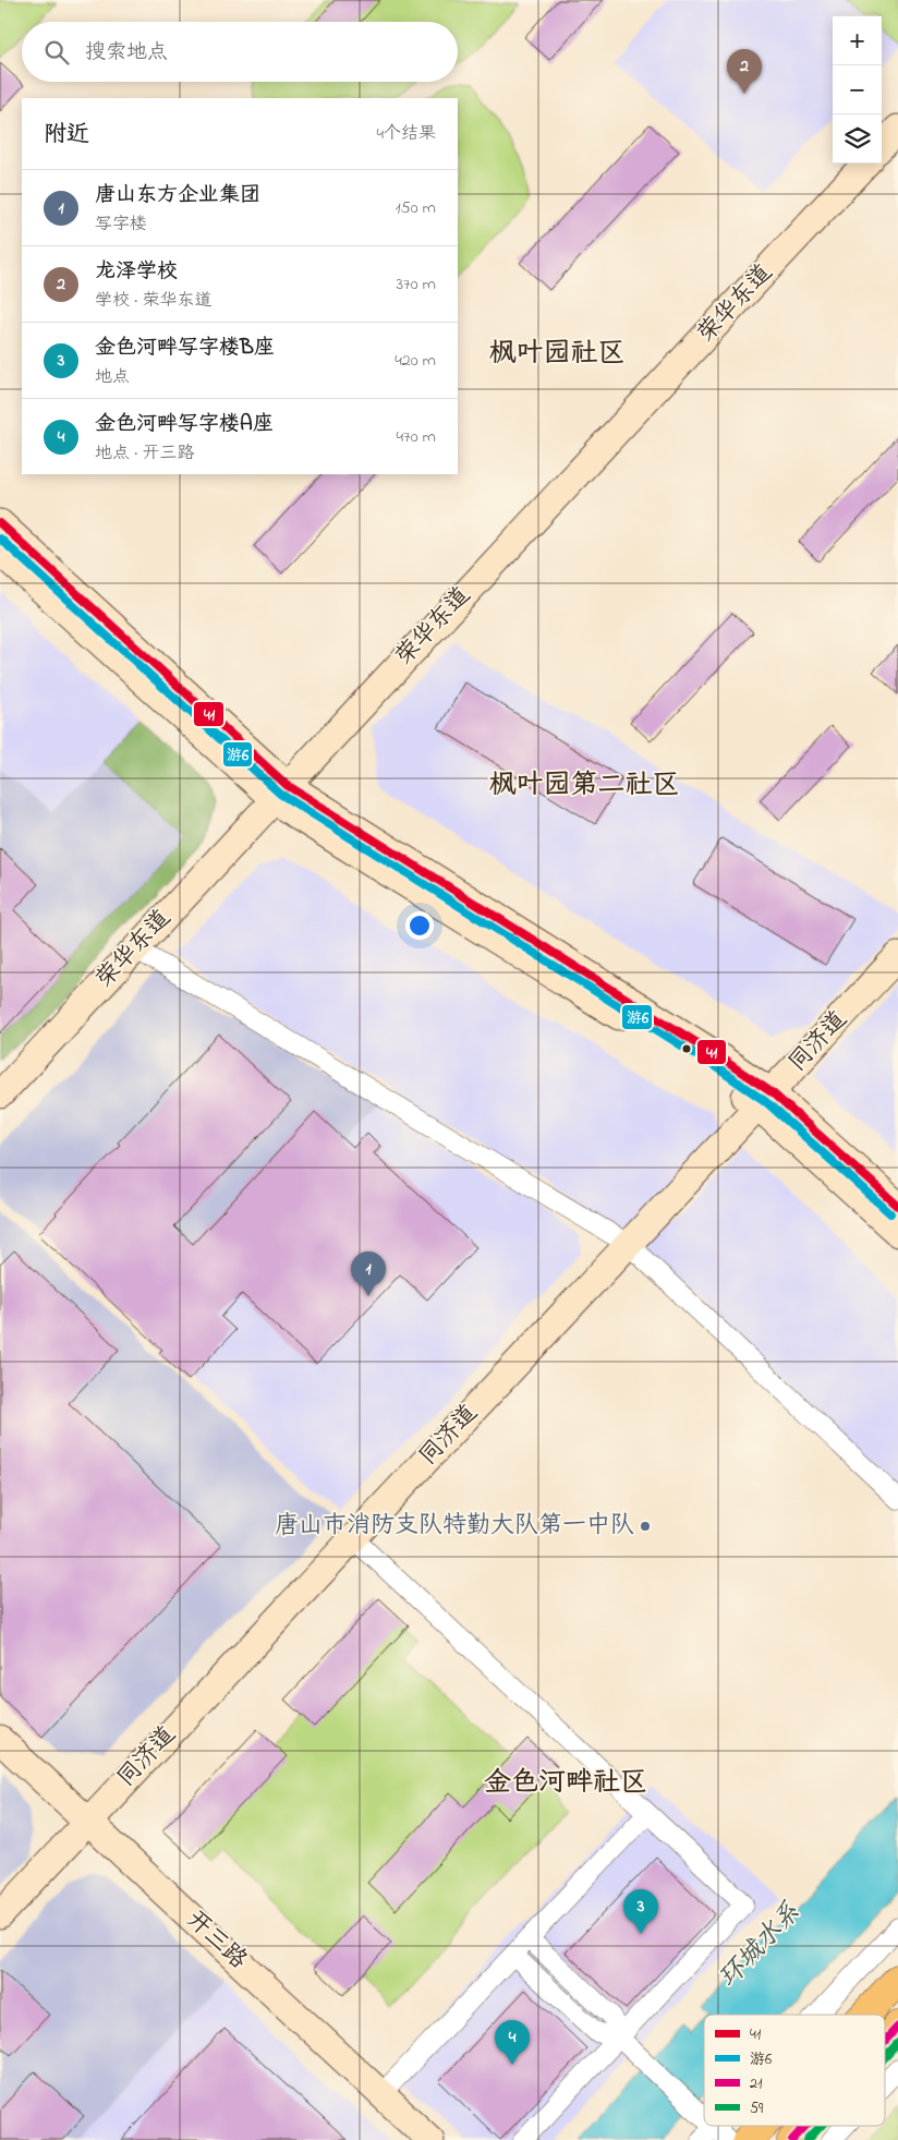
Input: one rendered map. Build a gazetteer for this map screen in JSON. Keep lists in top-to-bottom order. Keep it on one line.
{"streets":{"street":["荣华东道","同济道","开三路"]},"crossings":[["同济道","开三路"]],"districts":["枫叶园社区","枫叶园第二社区","金色河畔社区"],"water":["环城水系"],"places":["唐山市消防支队特勤大队第一中队"],"lines":["transit line 41","transit line 游6","transit line 21","transit line 59"],"legend":["41","游6","21","59"],"page":{"map_buttons":["+","−"],"search":"搜索地点","pins":["2","1","3","4"],"heading":["附近","4个结果"],"list":[{"mark":"1","name":"唐山东方企业集团","note":"写字楼","value":"150 m"},{"mark":"2","name":"龙泽学校","note":"学校 · 荣华东道","value":"370 m"},{"mark":"3","name":"金色河畔写字楼B座","note":"地点","value":"420 m"},{"mark":"4","name":"金色河畔写字楼A座","note":"地点 · 开三路","value":"470 m"}]}}
